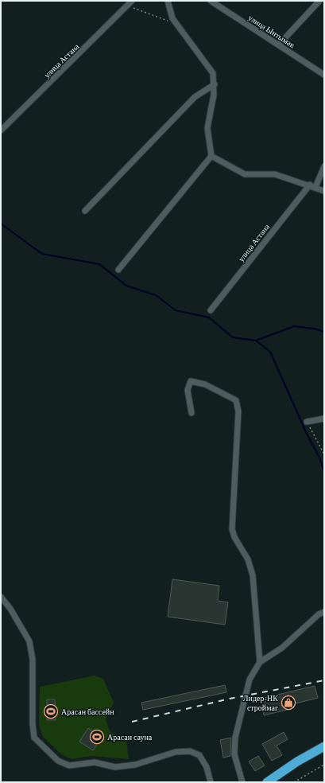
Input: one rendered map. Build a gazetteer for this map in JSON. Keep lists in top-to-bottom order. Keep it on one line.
{"streets":{"street":["улица Ынтымак","улица Астана"]},"places":{"shop":["Лидер-НК строймаг"],"sports":["Арасан бассейн","Арасан сауна"]}}
